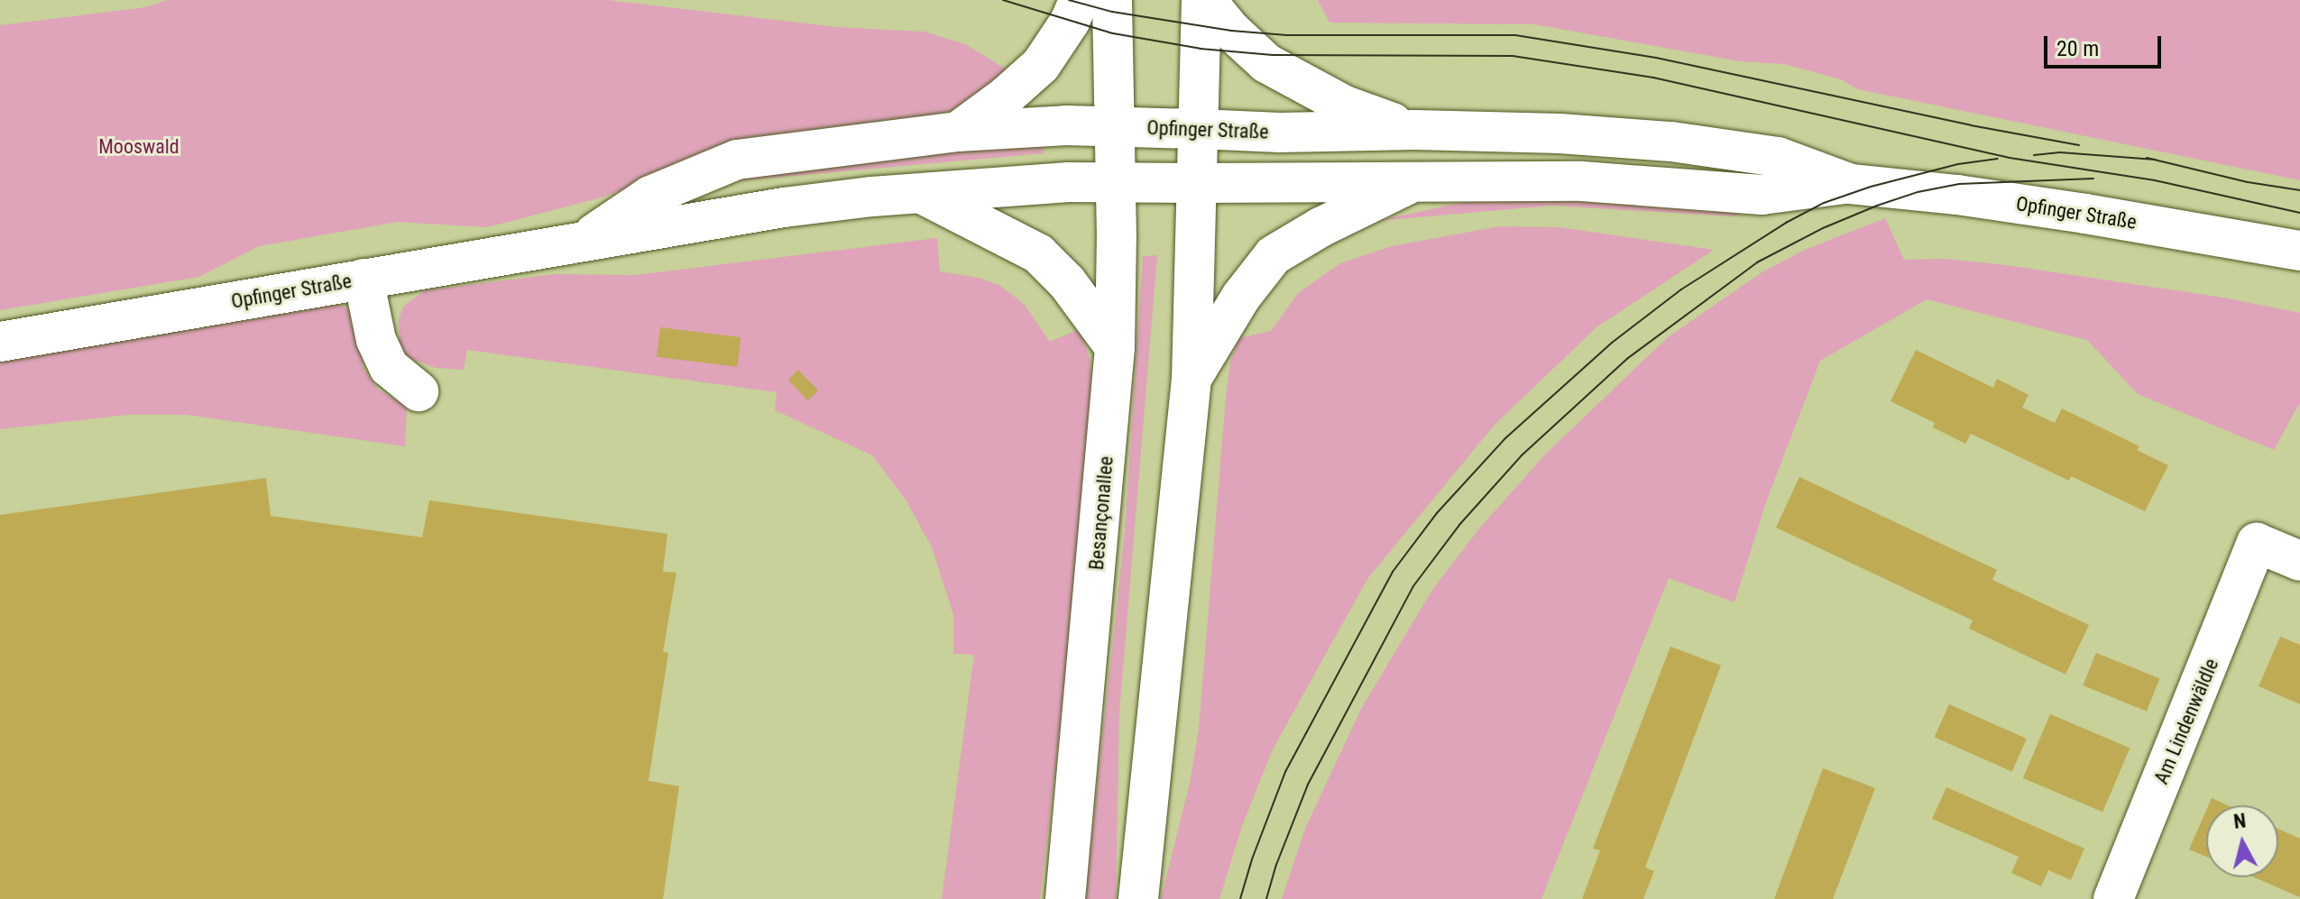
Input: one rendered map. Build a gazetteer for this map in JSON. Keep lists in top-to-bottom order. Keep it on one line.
{"streets":{"main road":["Opfinger Straße","Besançonallee","Am Lindenwäldle"]},"crossings":[["Opfinger Straße","Besançonallee"]],"parks":["Mooswald"],"scale_bar":"20 m","north":"top"}
